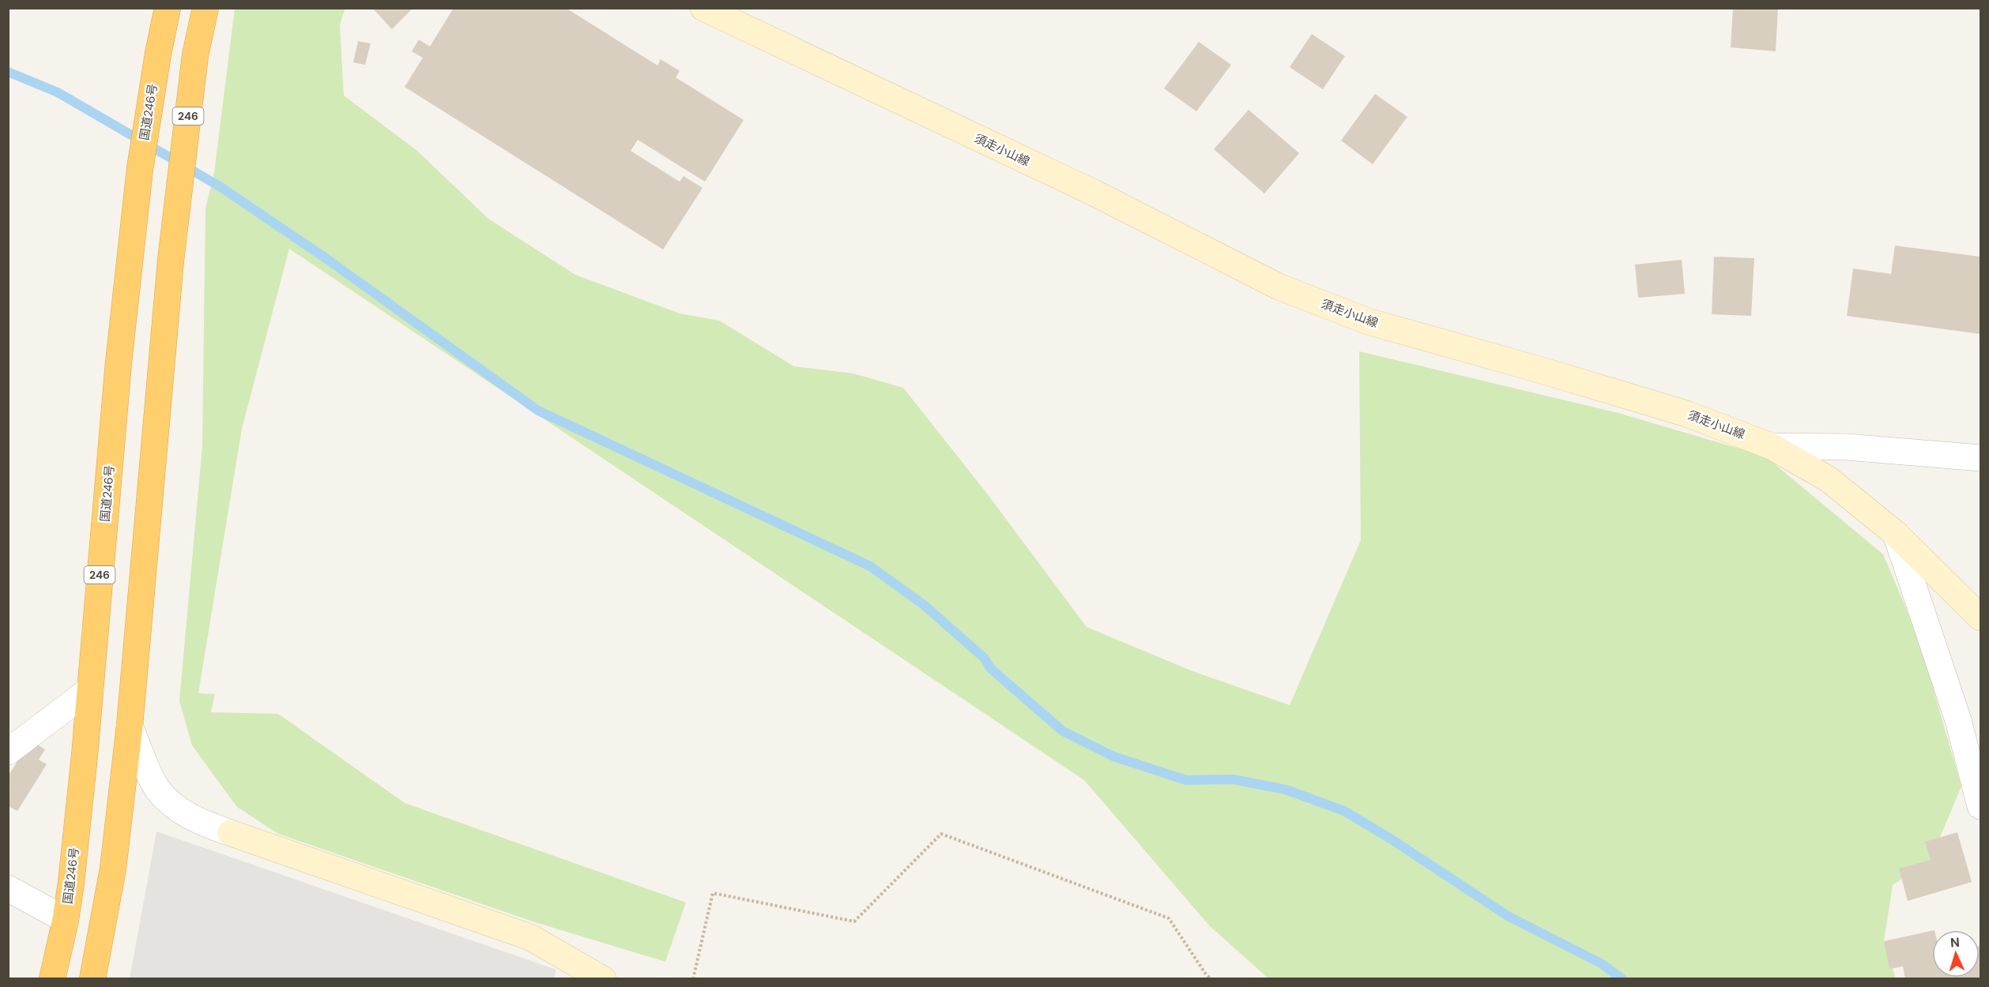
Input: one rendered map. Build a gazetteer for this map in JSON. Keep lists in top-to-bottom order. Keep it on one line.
{"streets":{"highway":["国道246号","246"],"main road":["須走小山線"]},"north":"top"}
